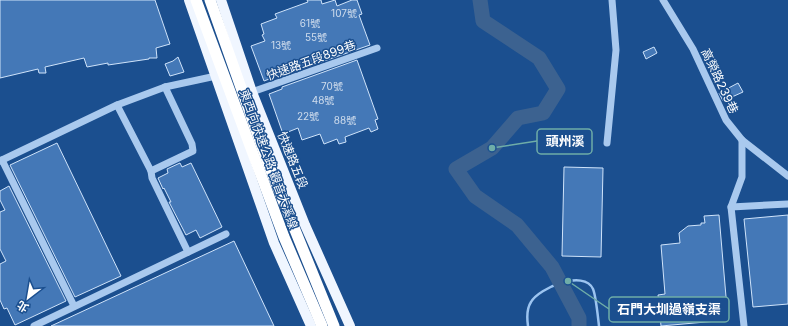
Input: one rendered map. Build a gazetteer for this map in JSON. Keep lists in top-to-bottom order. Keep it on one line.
{"streets":{"highway":["東西向快速公路 觀音大溪線"],"main road":["快速路五段"],"street":["快速路五段899巷","高榮路239巷"]},"crossings":[["快速路五段899巷","快速路五段"]],"places":["頭州溪","石門大圳過嶺支渠"],"house_numbers":["107號","61號","55號","13號","70號","48號","22號","88號"],"north":"bottom left"}
